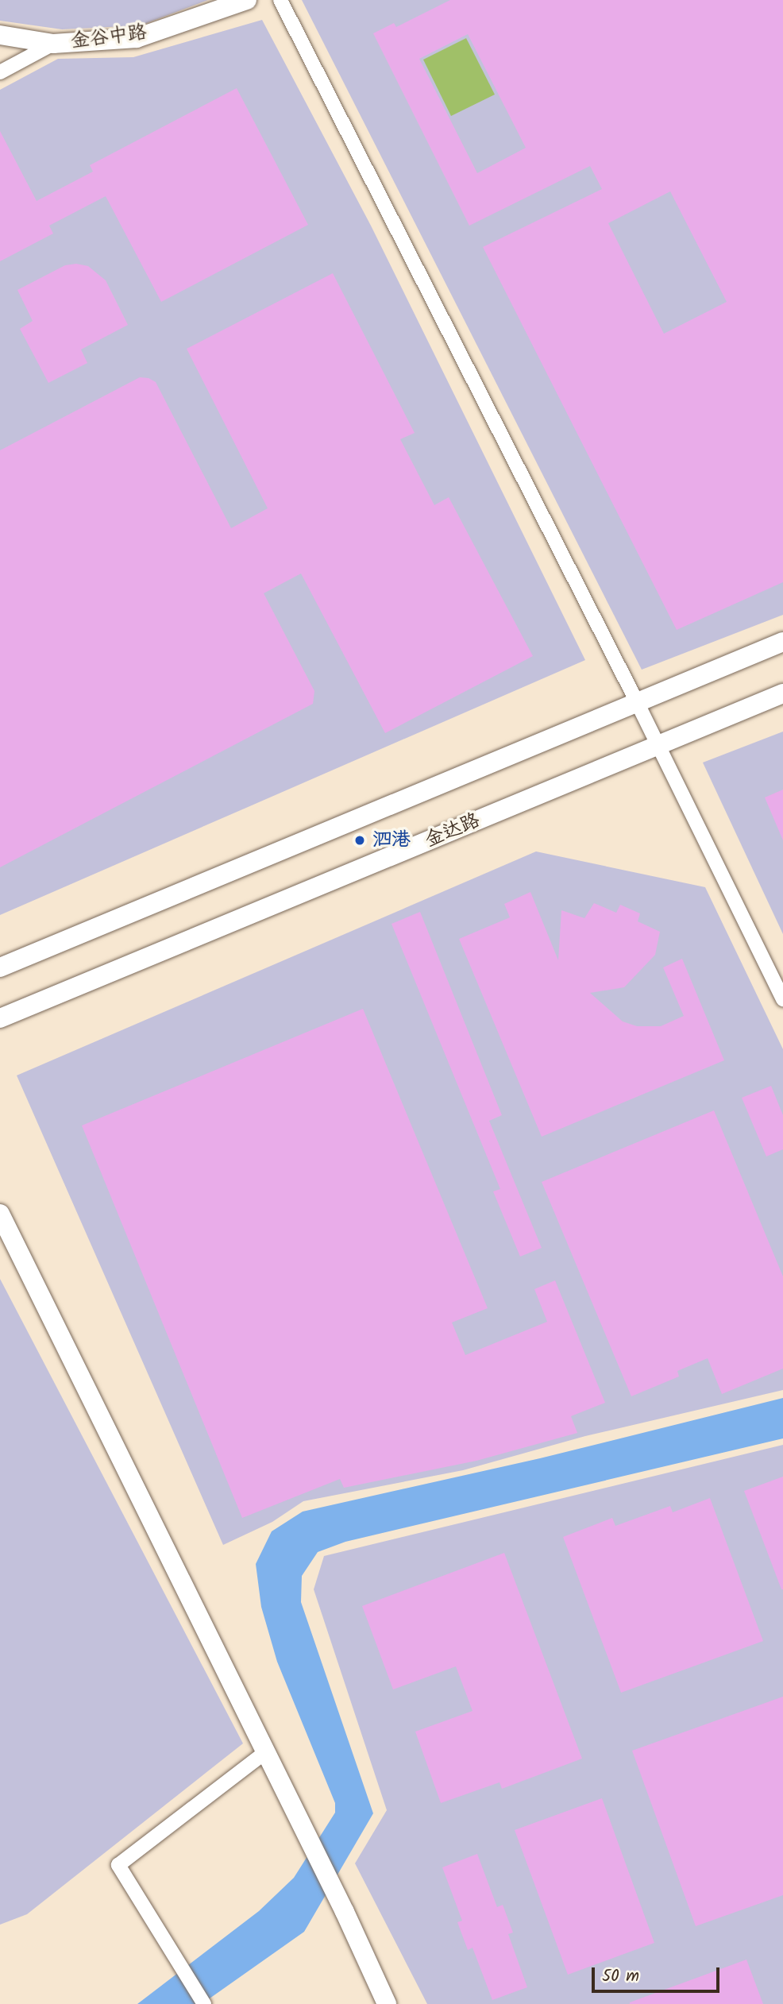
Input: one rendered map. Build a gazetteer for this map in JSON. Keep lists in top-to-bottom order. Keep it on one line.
{"streets":{"street":["金谷中路","金达路"]},"places":["泗港"],"scale_bar":"50 m"}
